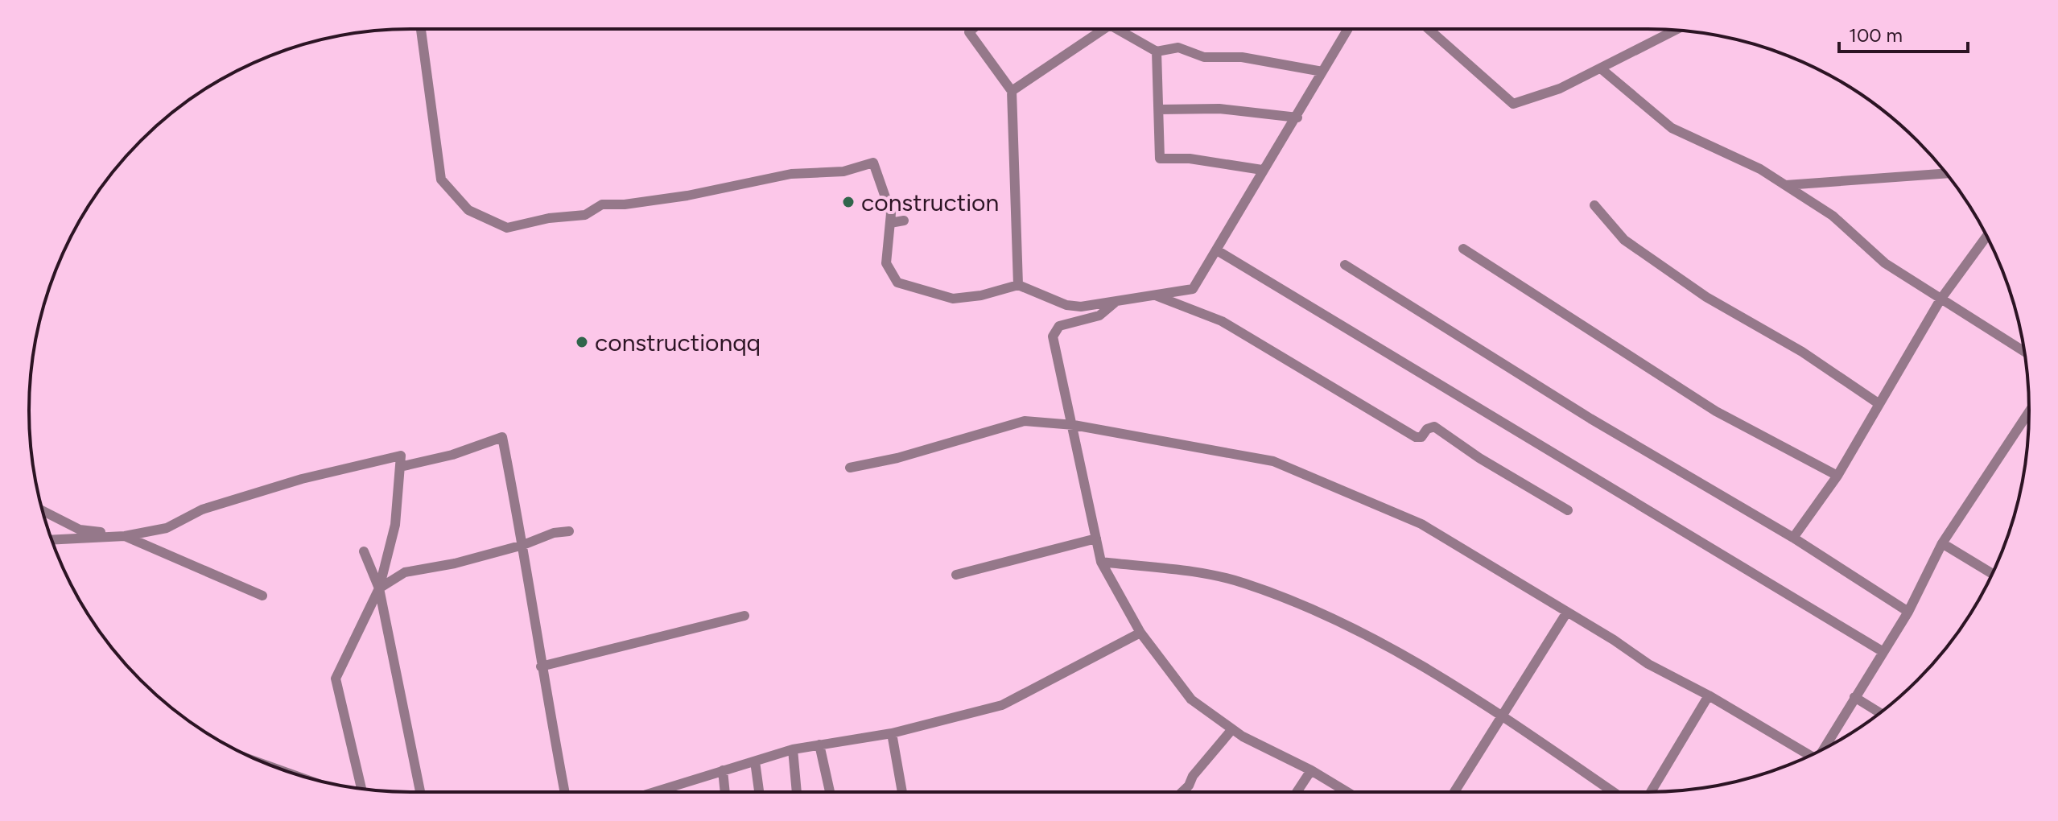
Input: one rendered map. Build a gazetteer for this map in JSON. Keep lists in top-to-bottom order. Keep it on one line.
{"places":["construction","constructionqq"],"scale_bar":"100 m"}
